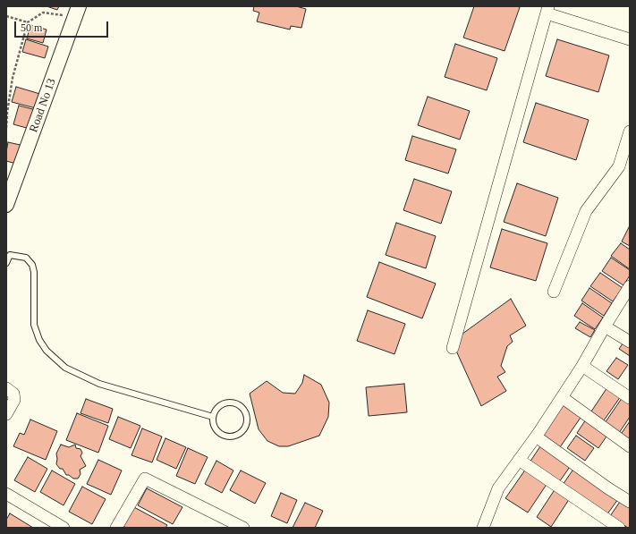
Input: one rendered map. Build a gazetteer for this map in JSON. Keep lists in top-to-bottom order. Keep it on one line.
{"streets":{"street":["Road No 13"]},"scale_bar":"50 m"}
